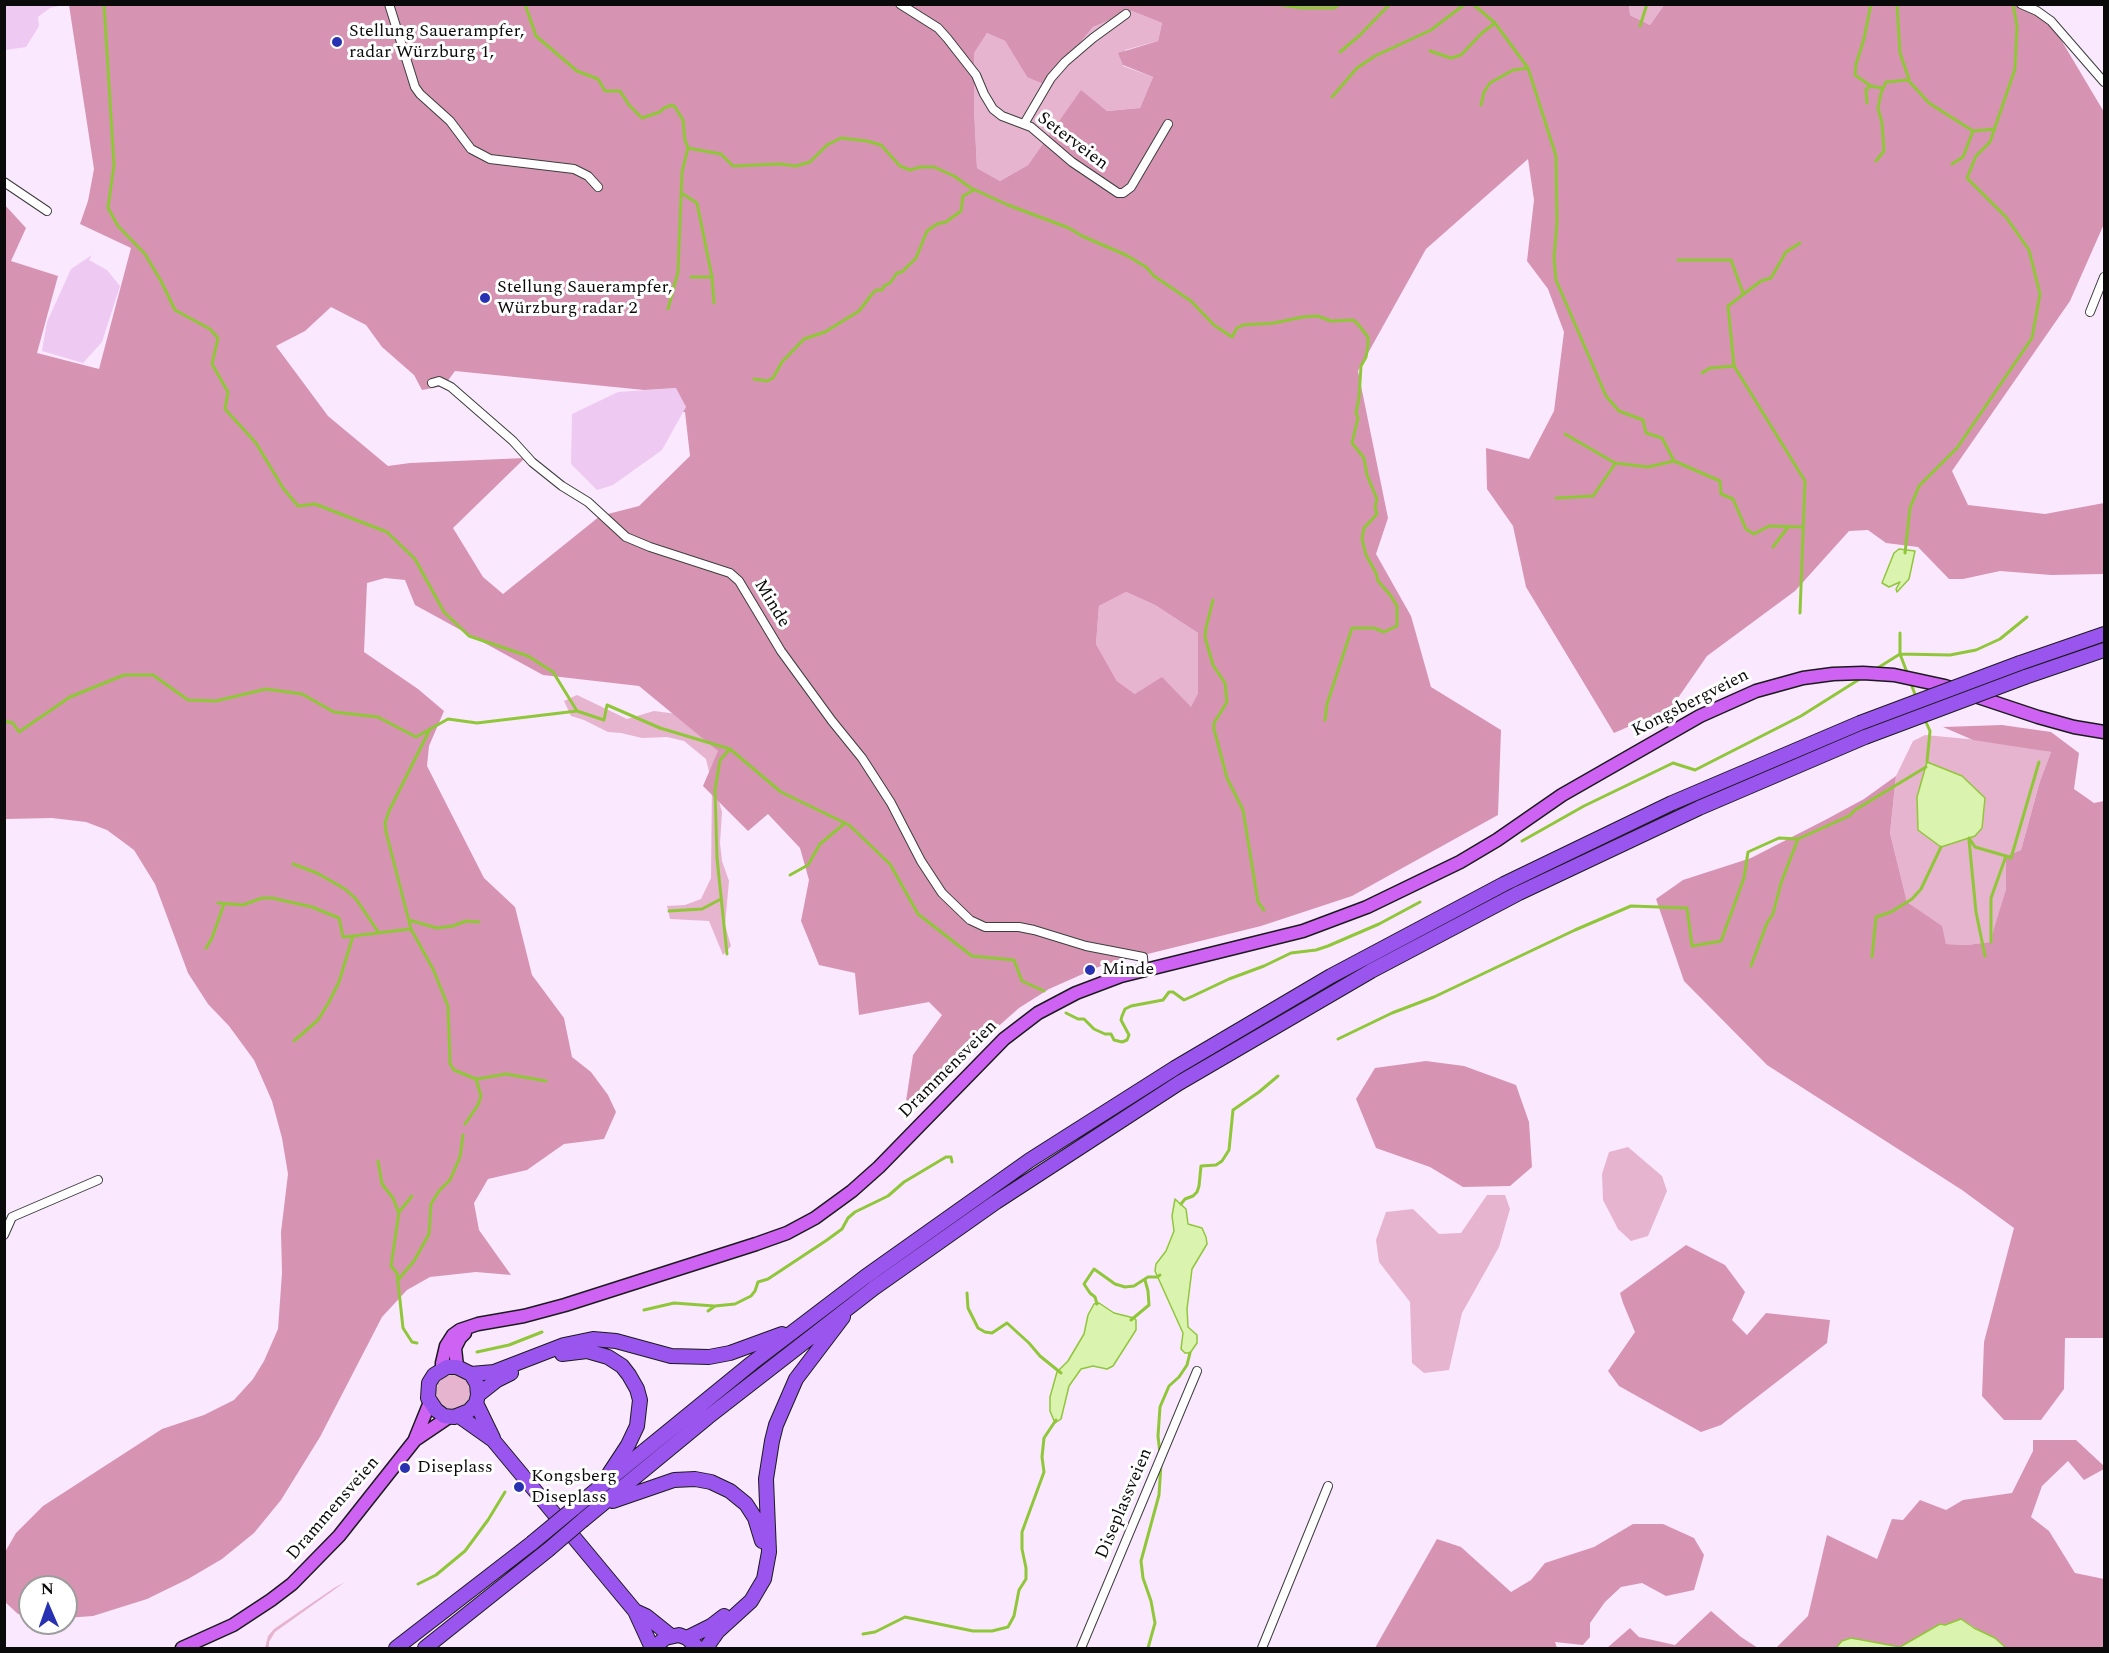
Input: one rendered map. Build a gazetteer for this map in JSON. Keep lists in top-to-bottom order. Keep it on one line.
{"streets":{"main road":["Kongsbergveien","Drammensveien"],"street":["Seterveien","Minde","Diseplassveien"]},"crossings":[["Minde","Drammensveien"],["Kongsbergveien","Drammensveien"]],"places":["Stellung Sauerampfer, radar Würzburg 1,","Stellung Sauerampfer, Würzburg radar 2","Minde","Diseplass","Kongsberg Diseplass"],"north":"top"}
